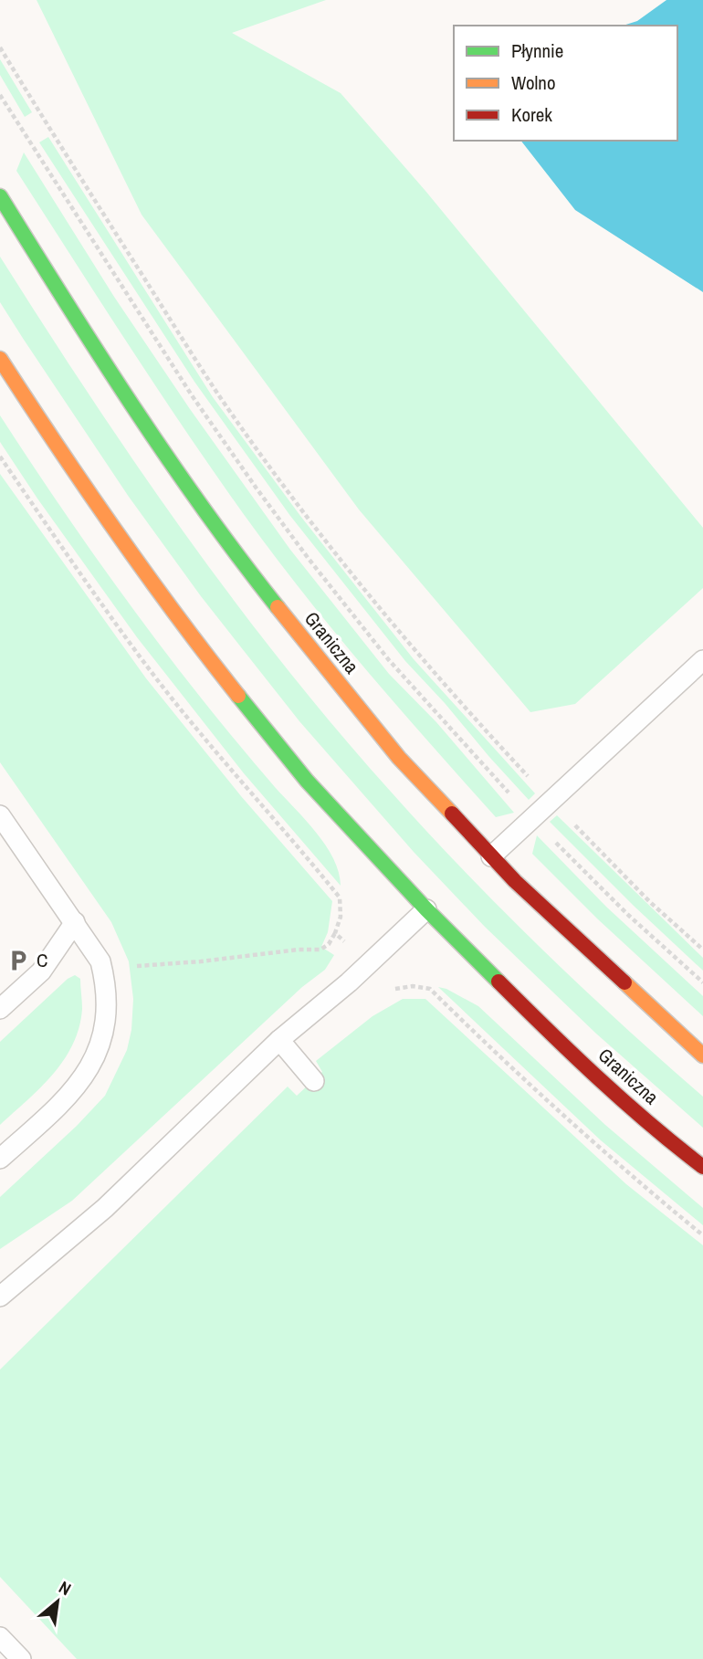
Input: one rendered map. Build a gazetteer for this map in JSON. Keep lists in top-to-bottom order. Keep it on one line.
{"streets":{"main road":["Graniczna"]},"places":{"parking":["C"]},"legend":["Płynnie","Wolno","Korek"],"north":"top right"}
